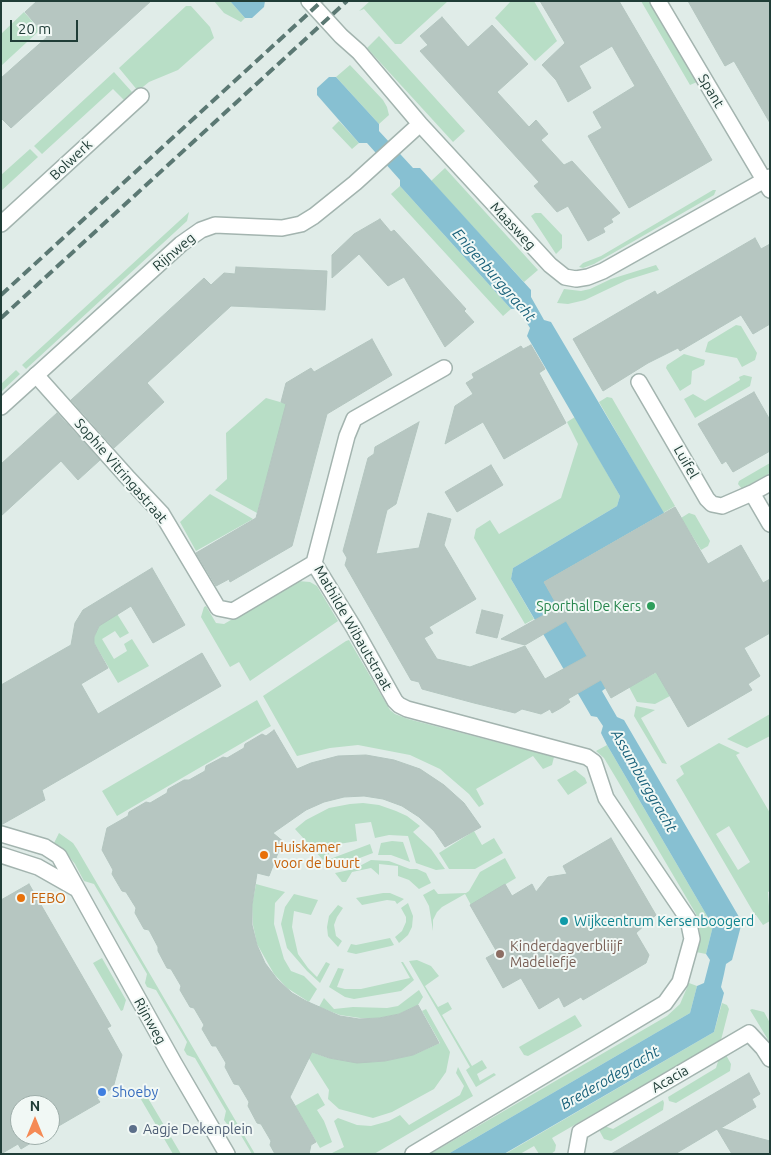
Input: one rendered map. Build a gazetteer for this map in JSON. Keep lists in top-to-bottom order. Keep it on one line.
{"streets":{"street":["Spant","Bolwerk","Maasweg","Rijnweg","Luifel","Sophie Vitringastraat","Mathilde Wibautstraat","Acacia"]},"crossings":[["Spant","Maasweg"],["Maasweg","Rijnweg"],["Rijnweg","Sophie Vitringastraat"],["Sophie Vitringastraat","Mathilde Wibautstraat"]],"water":["Enigenburggracht","Assumburggracht","Brederodegracht"],"places":["Sporthal De Kers","Huiskamer voor de buurt","FEBO","Wijkcentrum Kersenboogerd","Kinderdagverbliijf Madeliefje","Shoeby","Aagje Dekenplein"],"scale_bar":"20 m","north":"top"}
